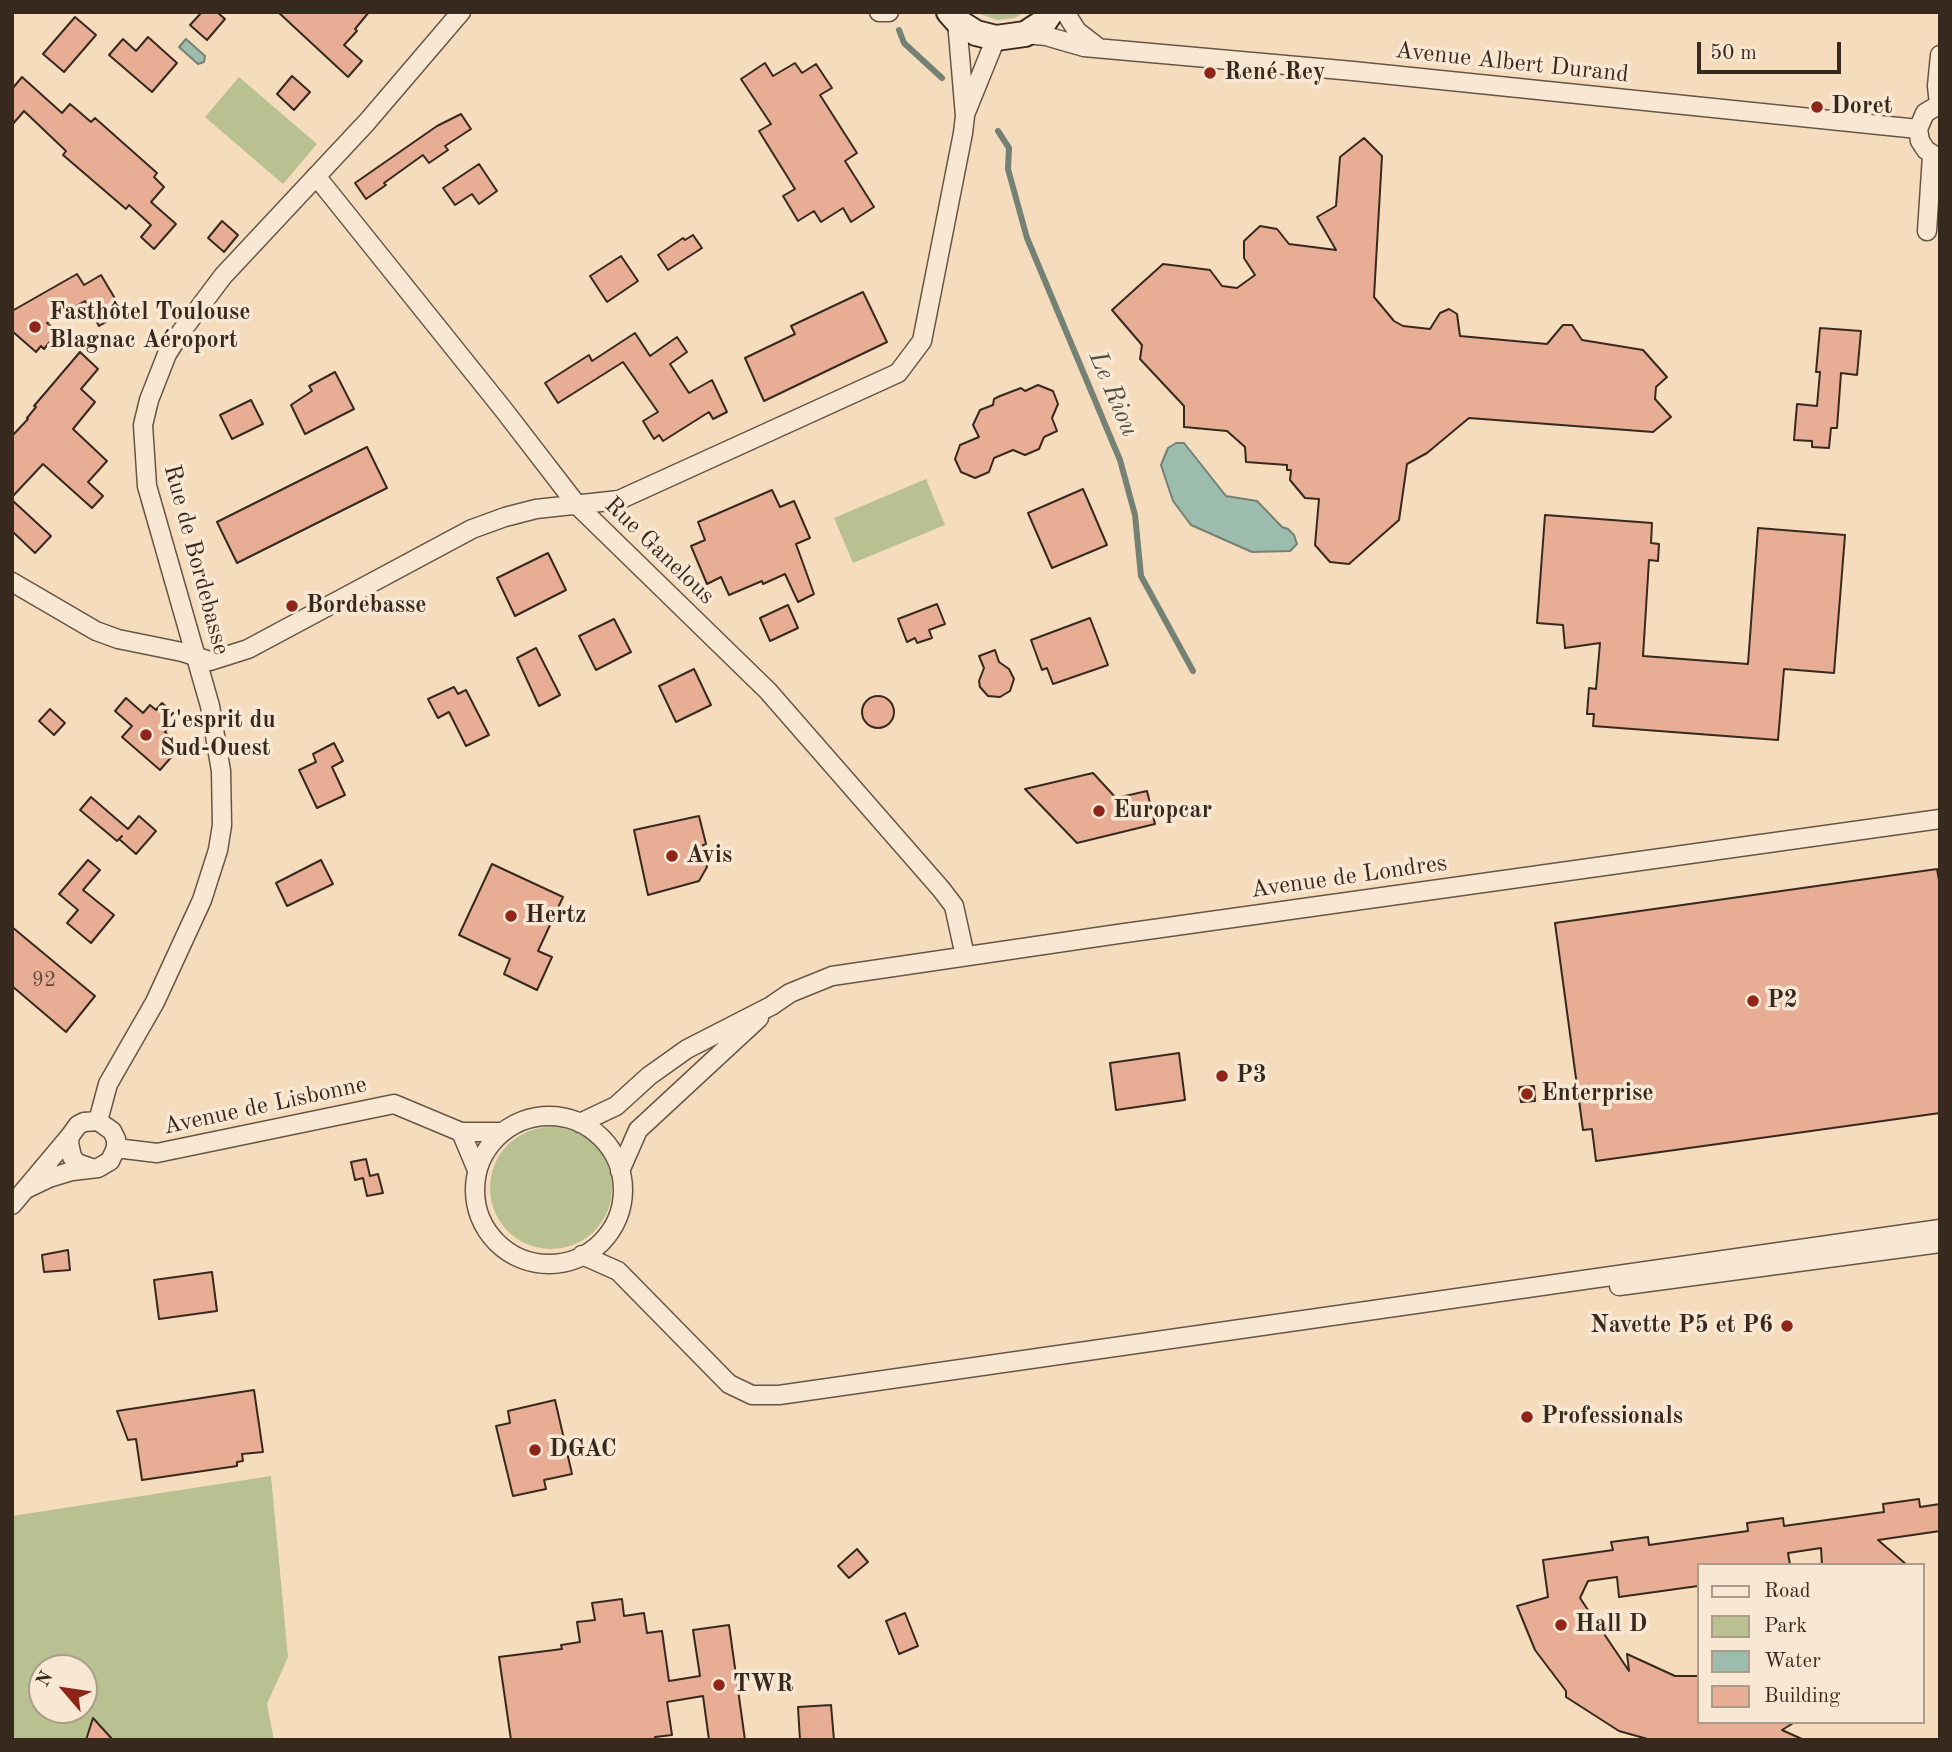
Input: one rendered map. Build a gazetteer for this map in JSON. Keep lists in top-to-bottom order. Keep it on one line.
{"streets":{"street":["Avenue Albert Durand","Rue Ganelous","Rue de Bordebasse","Avenue de Londres","Avenue de Lisbonne"]},"crossings":[["Rue Ganelous","Rue de Bordebasse"],["Rue Ganelous","Avenue de Londres"],["Rue de Bordebasse","Avenue de Lisbonne"],["Avenue de Londres","Avenue de Lisbonne"]],"water":["Le Riou"],"places":["René Rey","Doret","Fasthôtel Toulouse Blagnac Aéroport","Bordebasse","L'esprit du Sud-Ouest","Europcar","Avis","Hertz","P2","P3","Enterprise","Navette P5 et P6","Professionals","DGAC","Hall D","TWR"],"house_numbers":["92"],"legend":["Road","Park","Water","Building"],"scale_bar":"50 m","north":"top left"}
